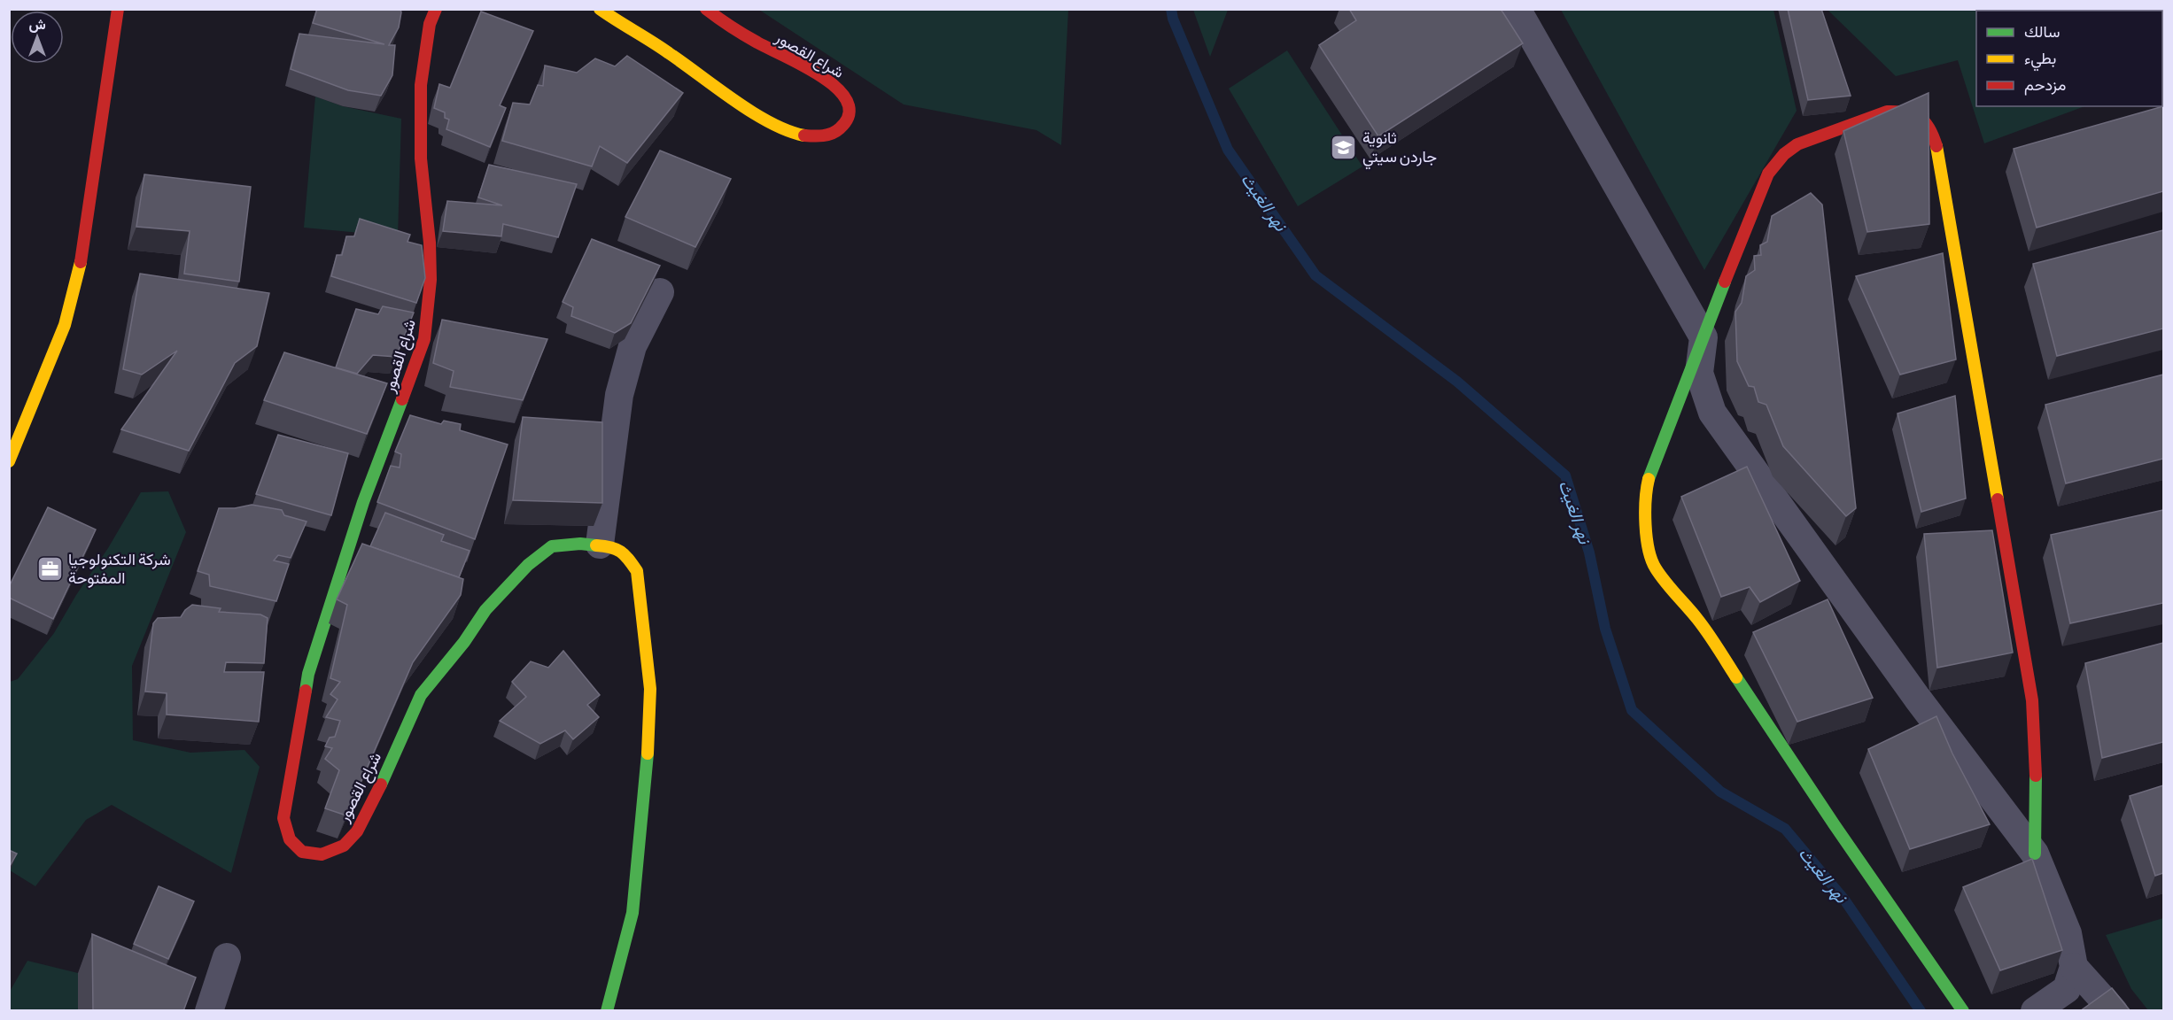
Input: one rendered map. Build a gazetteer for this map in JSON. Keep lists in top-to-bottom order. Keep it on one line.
{"streets":{"street":["شراع القصور"]},"water":["نهر الغيث"],"places":{"school or university":["ثانوية جاردن سيتي"],"office":["شركة التكنولوجيا المفتوحة"]},"legend":["سالك","بطيء","مزدحم"],"north":"top"}
